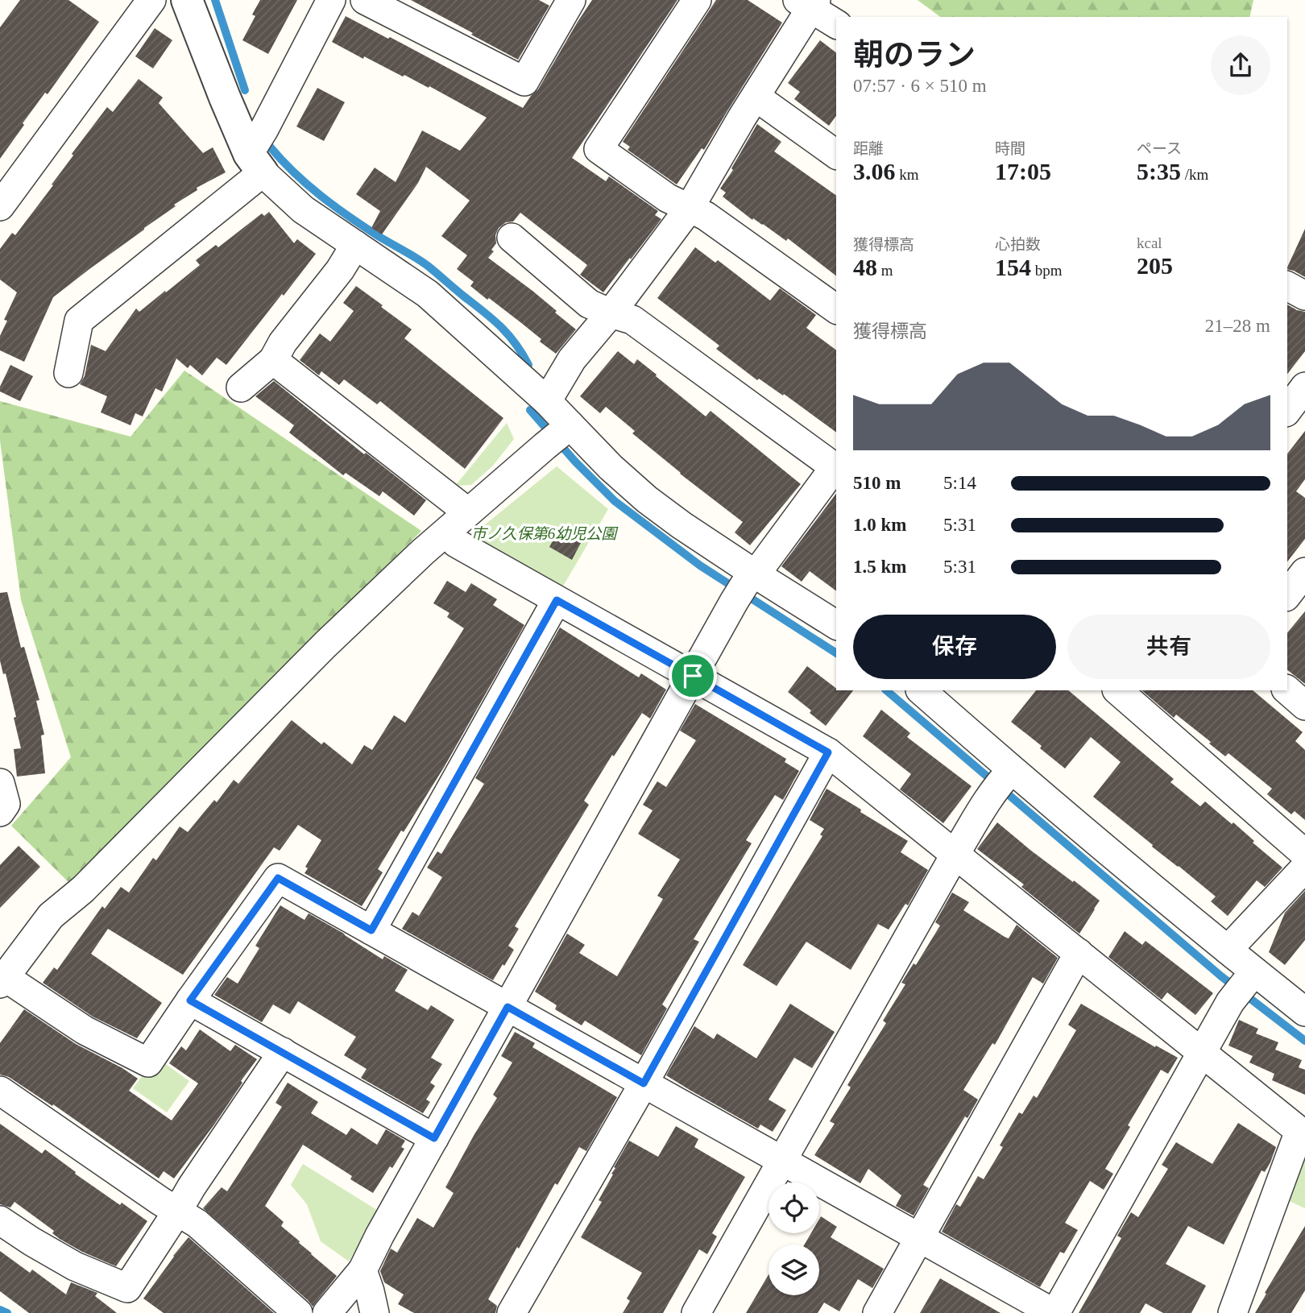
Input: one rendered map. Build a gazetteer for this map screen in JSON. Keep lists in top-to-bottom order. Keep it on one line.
{"parks":["市ノ久保第6幼児公園"],"page":{"heading":["朝のラン","07:57 · 6 × 510 m"],"stats":[["距離","3.06 km"],["時間","17:05"],["ペース","5:35 /km"],["獲得標高","48 m"],["心拍数","154 bpm"],["kcal","205"]],"chart":["獲得標高","21–28 m"],"list":[{"name":"510 m","note":"5:14"},{"name":"1.0 km","note":"5:31"},{"name":"1.5 km","note":"5:31"}],"buttons":["保存","共有"]}}
